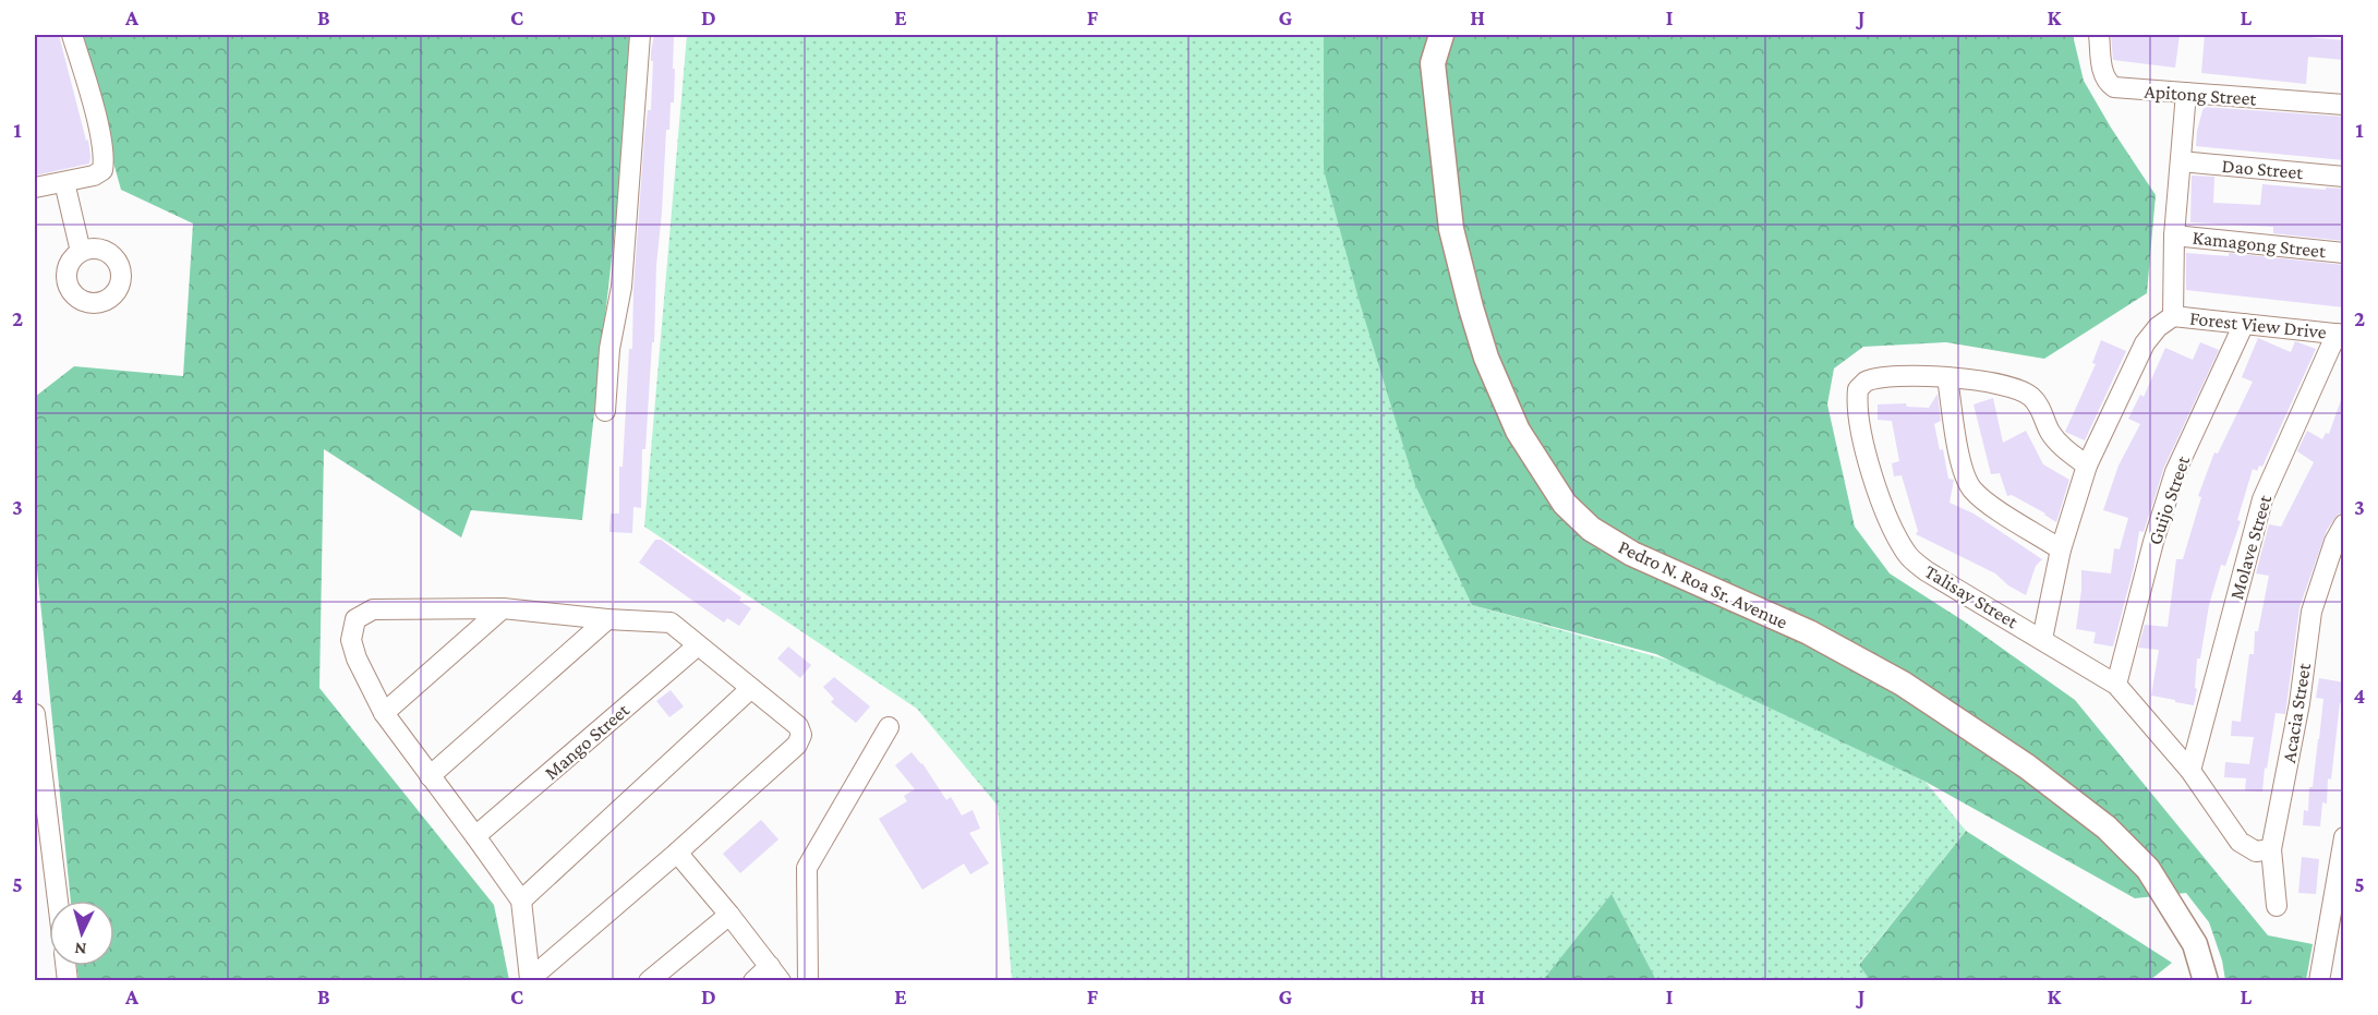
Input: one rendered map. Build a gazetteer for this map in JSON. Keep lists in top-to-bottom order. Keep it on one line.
{"streets":{"main road":["Pedro N. Roa Sr. Avenue"],"street":["Apitong Street","Dao Street","Kamagong Street","Forest View Drive","Guijo Street","Molave Street","Talisay Street","Acacia Street","Mango Street"]},"crossings":[["Forest View Drive","Guijo Street"],["Forest View Drive","Molave Street"],["Guijo Street","Talisay Street"],["Molave Street","Talisay Street"],["Talisay Street","Acacia Street"]],"north":"bottom","grid":{"columns":["A","B","C","D","E","F","G","H","I","J","K","L"],"rows":["1","2","3","4","5"]}}
